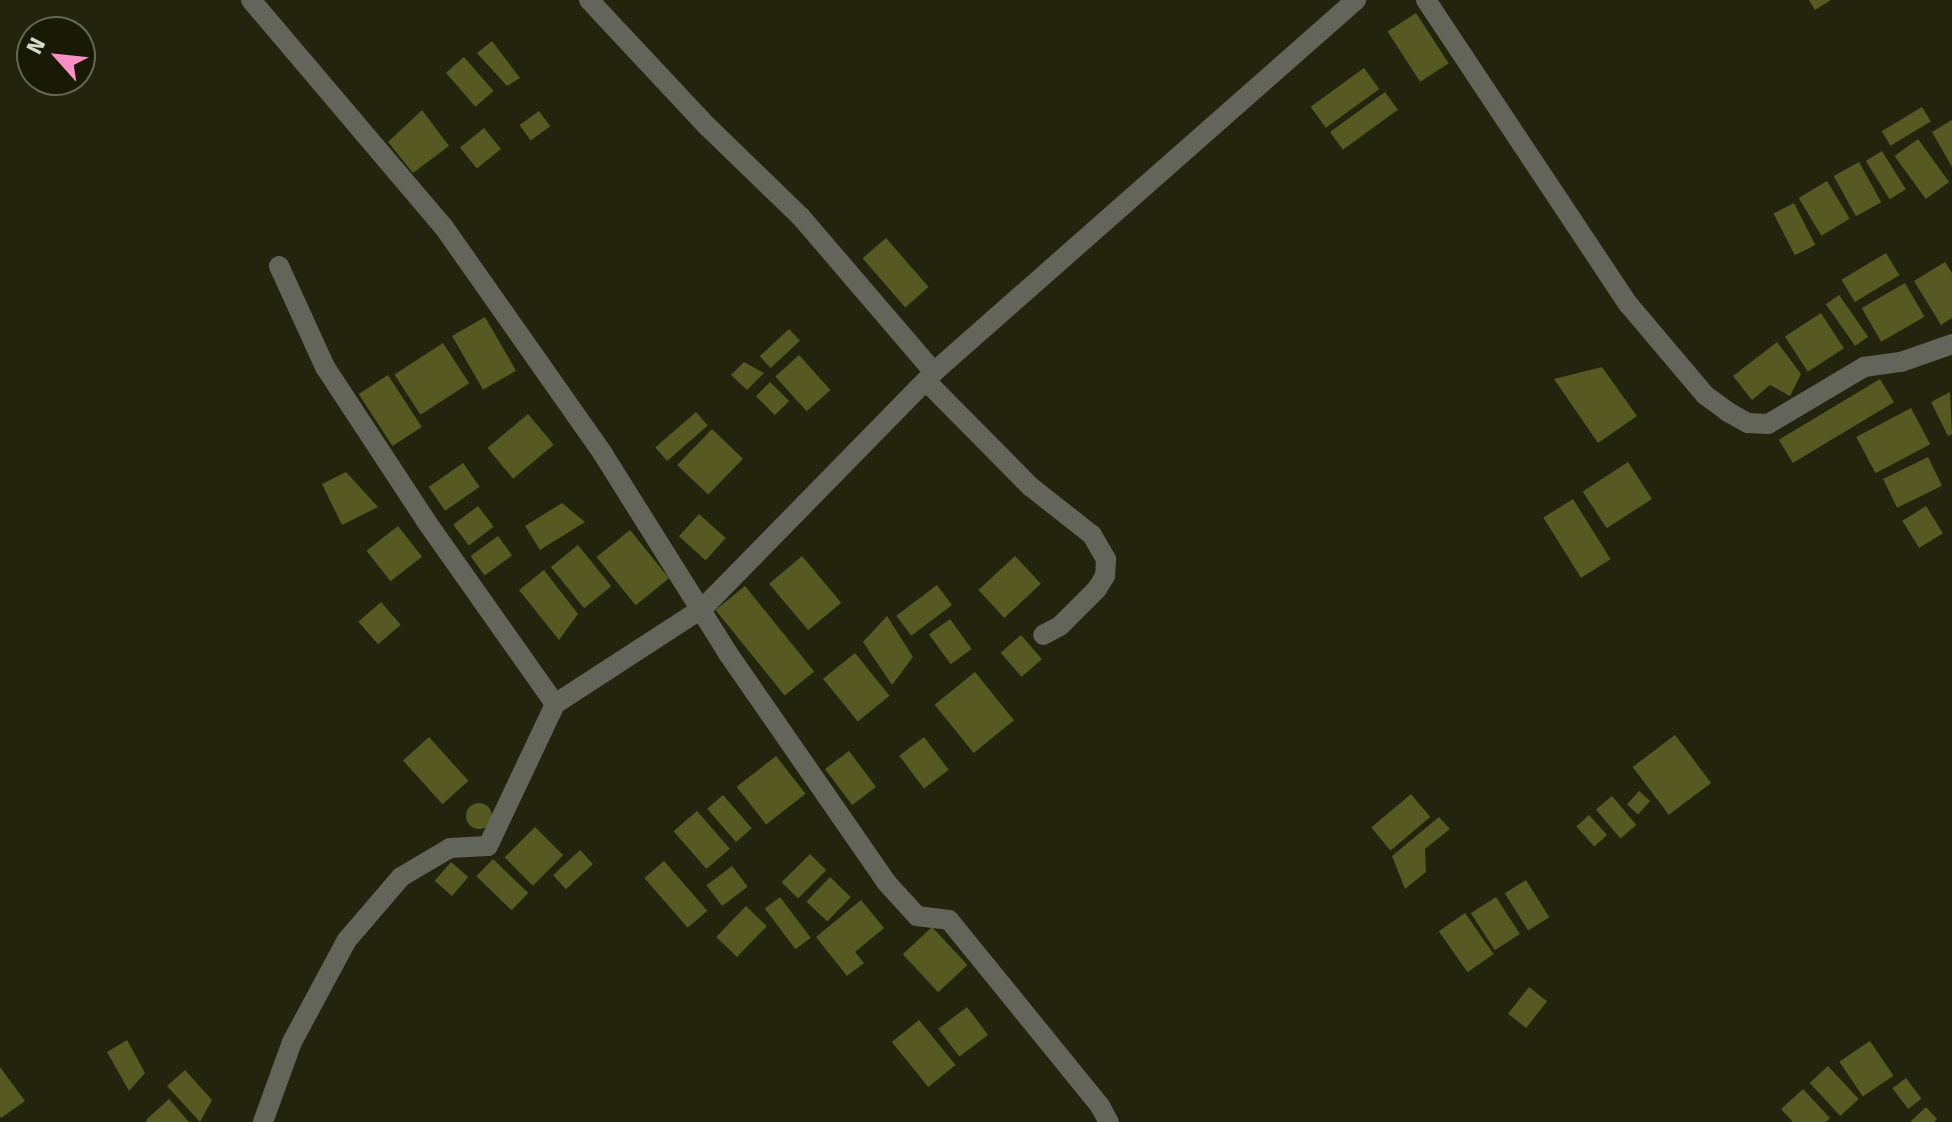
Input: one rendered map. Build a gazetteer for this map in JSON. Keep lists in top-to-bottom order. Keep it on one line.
{"north":"top left"}
